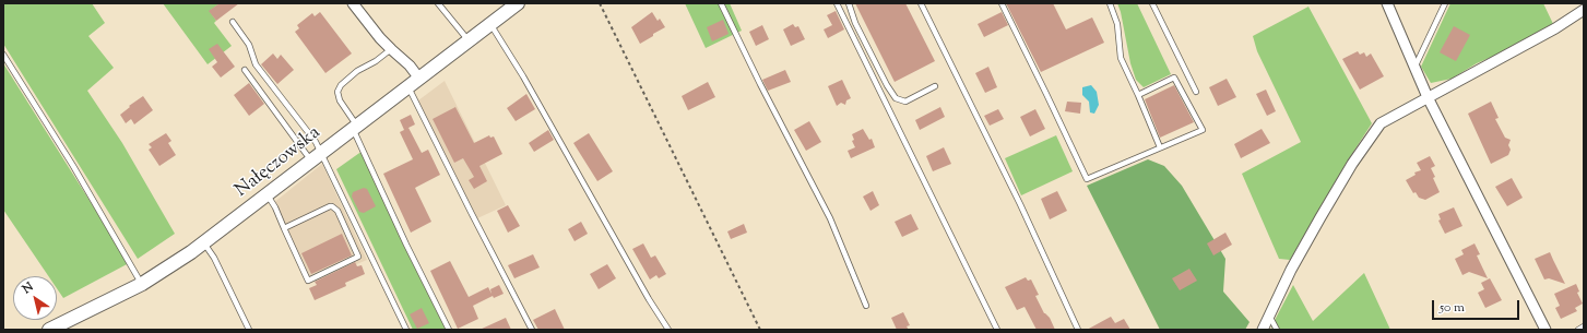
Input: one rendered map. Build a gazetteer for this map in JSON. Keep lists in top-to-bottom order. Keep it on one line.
{"streets":{"main road":["Nałęczowska"]},"scale_bar":"50 m","north":"top left"}
